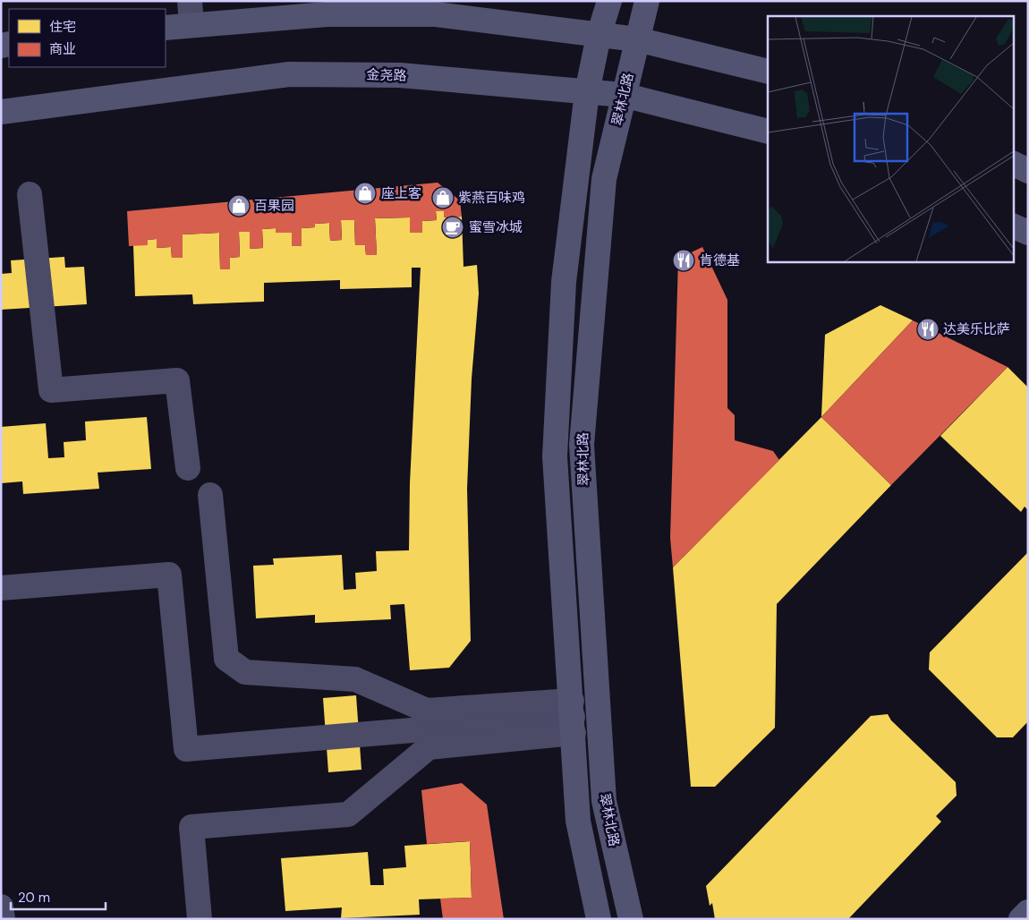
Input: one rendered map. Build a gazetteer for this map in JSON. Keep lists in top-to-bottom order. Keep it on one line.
{"streets":{"main road":["金尧路","翠林北路"]},"crossings":[["金尧路","翠林北路"]],"places":{"shop":["座上客","紫燕百味鸡","百果园"],"cafe":["蜜雪冰城"],"restaurant":["肯德基","达美乐比萨"]},"legend":["住宅","商业"],"scale_bar":"20 m"}
